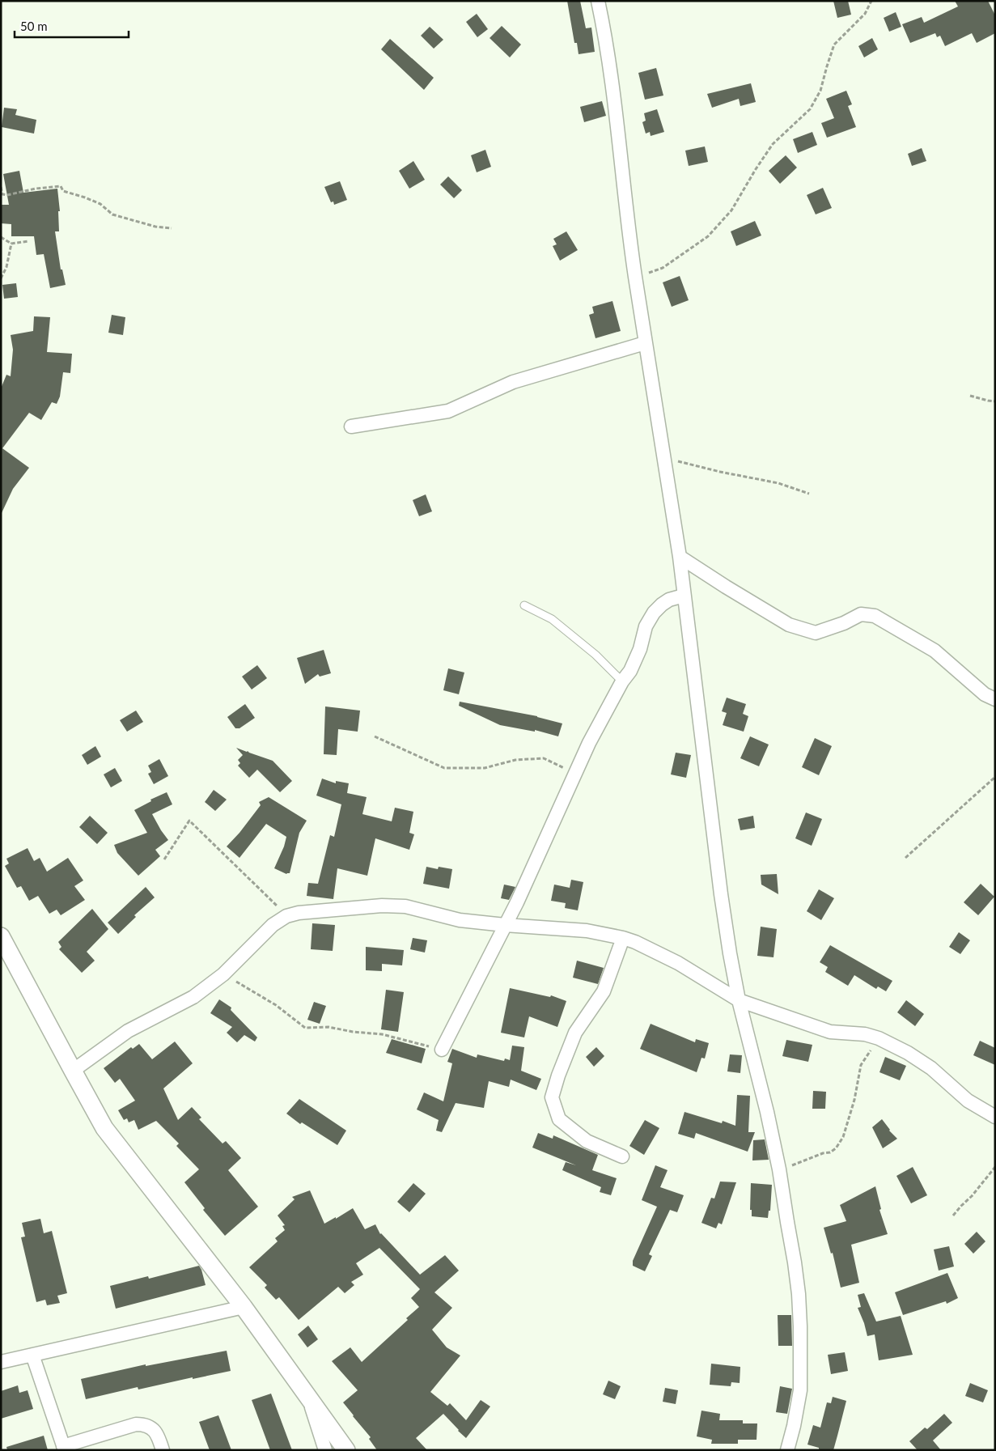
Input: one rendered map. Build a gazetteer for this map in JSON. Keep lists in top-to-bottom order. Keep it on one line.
{"scale_bar":"50 m"}
